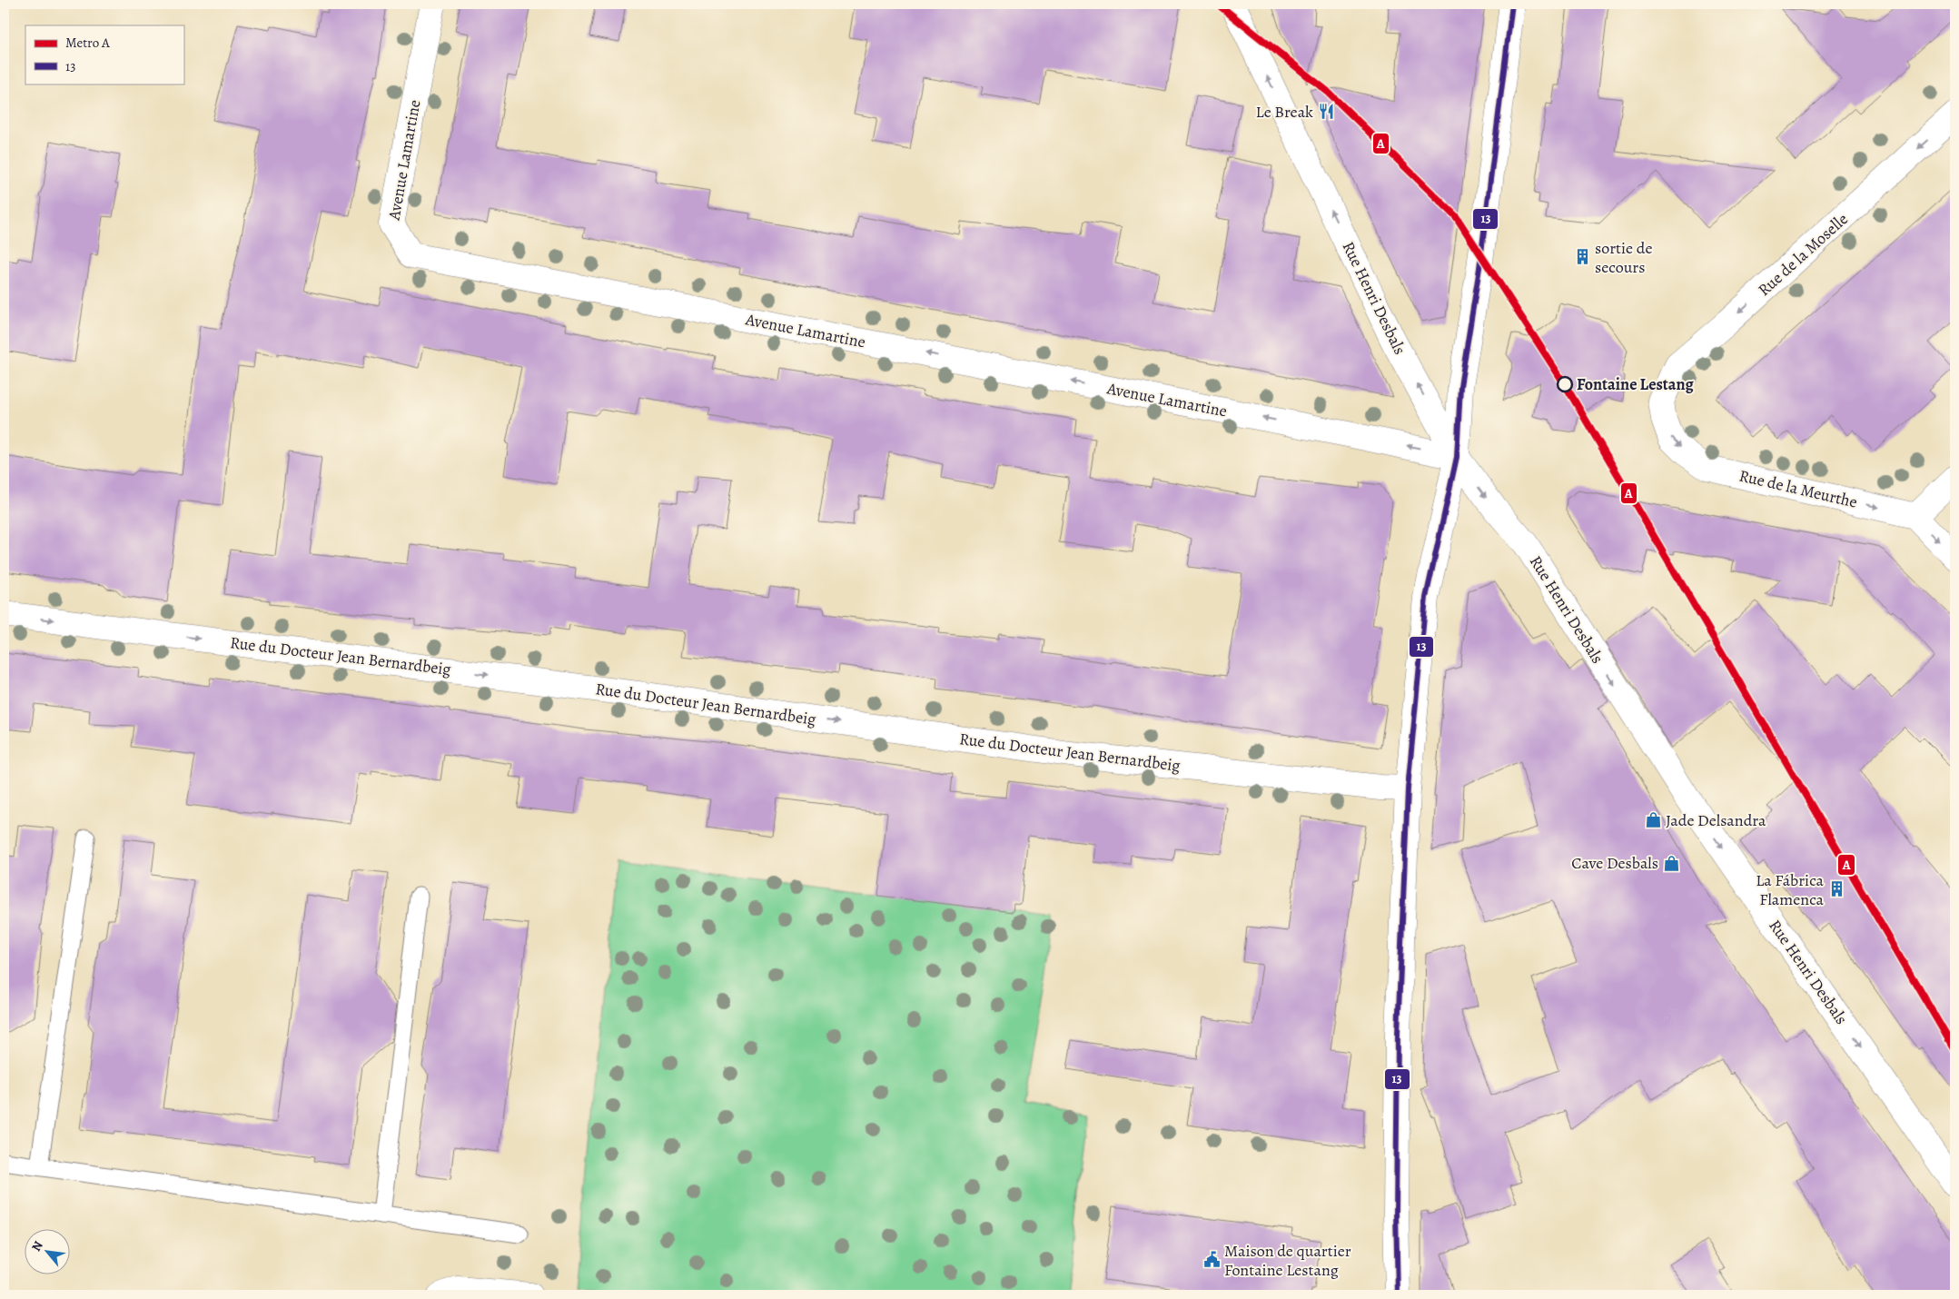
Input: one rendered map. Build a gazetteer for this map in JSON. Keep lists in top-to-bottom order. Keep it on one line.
{"streets":{"street":["Avenue Lamartine","Rue de la Moselle","Rue Henri Desbals","Rue de la Meurthe","Rue du Docteur Jean Bernardbeig"]},"crossings":[["Avenue Lamartine","Rue Henri Desbals"],["Rue de la Moselle","Rue de la Meurthe"]],"one_way":["Avenue Lamartine","Rue de la Moselle","Rue de la Meurthe","Rue du Docteur Jean Bernardbeig"],"places":{"restaurant":["Le Break"],"building":["sortie de secours","La Fábrica Flamenca"],"other":["Fontaine Lestang"],"shop":["Jade Delsandra","Cave Desbals"],"public building":["Maison de quartier Fontaine Lestang"]},"lines":["metro line A","transit line 13"],"legend":["Metro A","13"],"north":"top left"}
